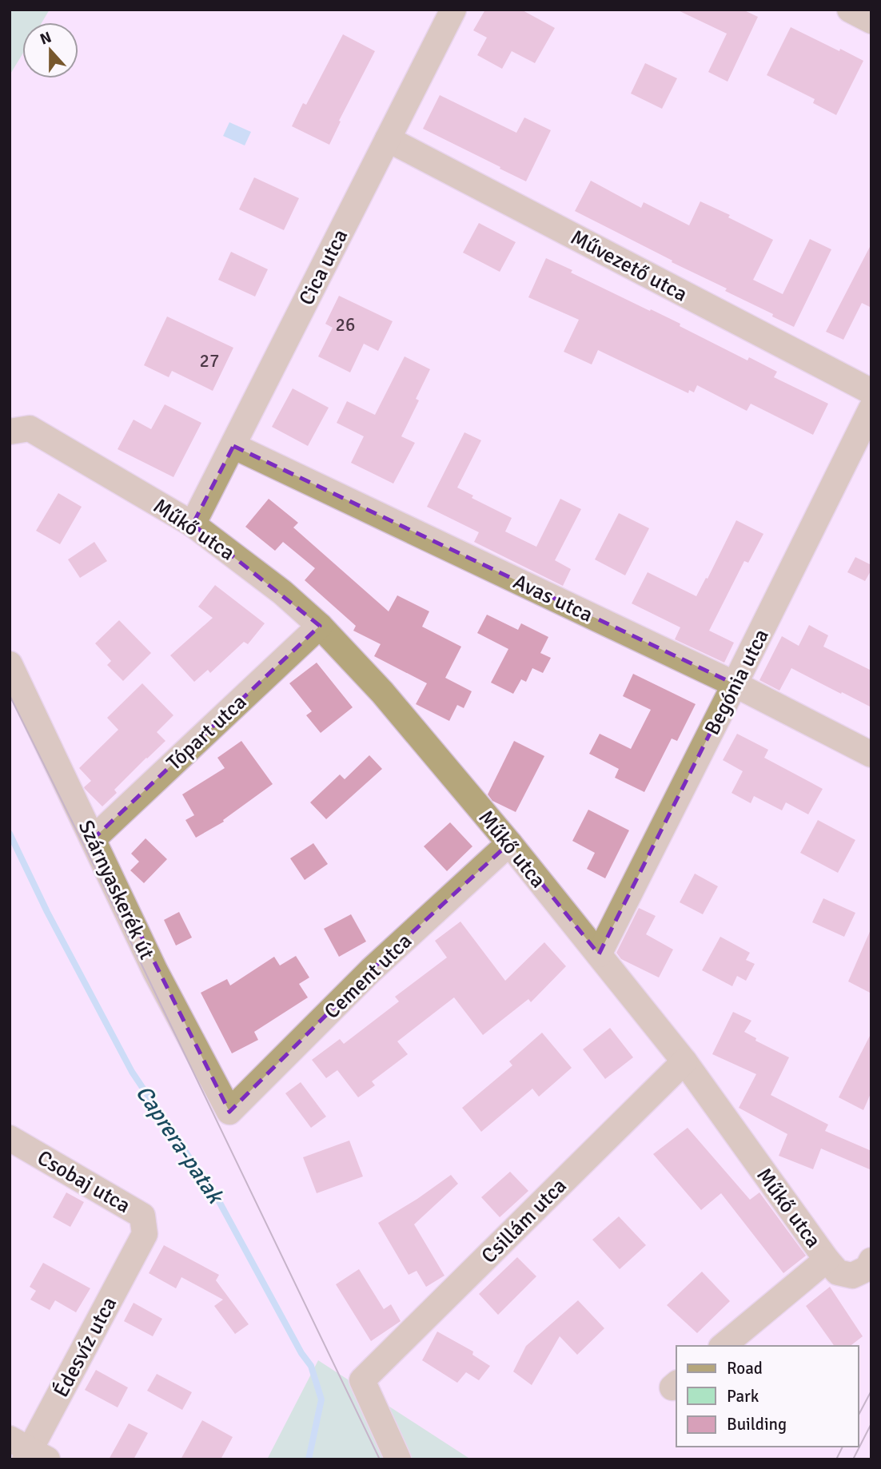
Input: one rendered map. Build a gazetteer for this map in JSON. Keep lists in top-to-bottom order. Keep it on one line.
{"streets":{"street":["Művezető utca","Cica utca","Műkő utca","Avas utca","Begónia utca","Tópart utca","Szárnyaskerék út","Cement utca","Csobaj utca","Csillám utca","Édesvíz utca"]},"crossings":[["Művezető utca","Cica utca"],["Cica utca","Műkő utca"],["Cica utca","Avas utca"],["Műkő utca","Begónia utca"],["Műkő utca","Tópart utca"],["Műkő utca","Cement utca"],["Műkő utca","Csillám utca"],["Avas utca","Begónia utca"],["Tópart utca","Szárnyaskerék út"],["Szárnyaskerék út","Cement utca"],["Csobaj utca","Édesvíz utca"]],"water":["Caprera-patak"],"house_numbers":["26","27"],"legend":["Road","Park","Building"],"north":"top"}
